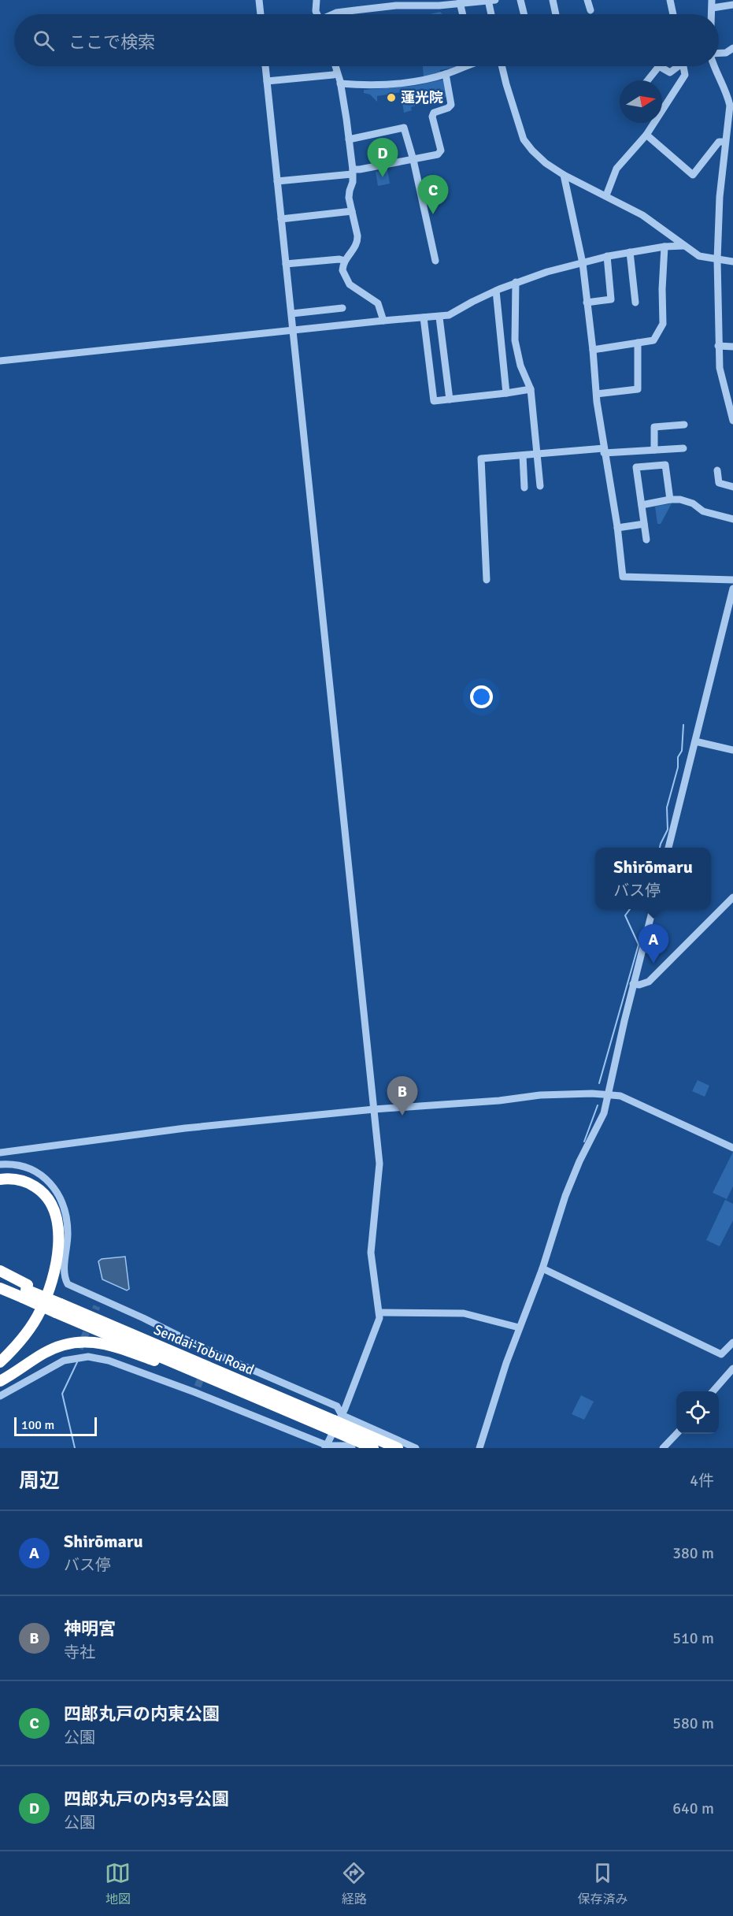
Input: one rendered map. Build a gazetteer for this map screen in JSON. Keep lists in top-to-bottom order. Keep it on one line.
{"streets":{"highway":["Sendai-Tobu Road"]},"places":["蓮光院"],"scale_bar":"100 m","north":"right","page":{"search":"ここで検索","pins":["D","C","A","B"],"popup":["Shirōmaru","バス停"],"scale":"100 m","heading":["周辺","4件"],"list":[{"mark":"A","name":"Shirōmaru","note":"バス停","value":"380 m"},{"mark":"B","name":"神明宮","note":"寺社","value":"510 m"},{"mark":"C","name":"四郎丸戸の内東公園","note":"公園","value":"580 m"},{"mark":"D","name":"四郎丸戸の内3号公園","note":"公園","value":"640 m"}],"nav":["地図","経路","保存済み"]}}
